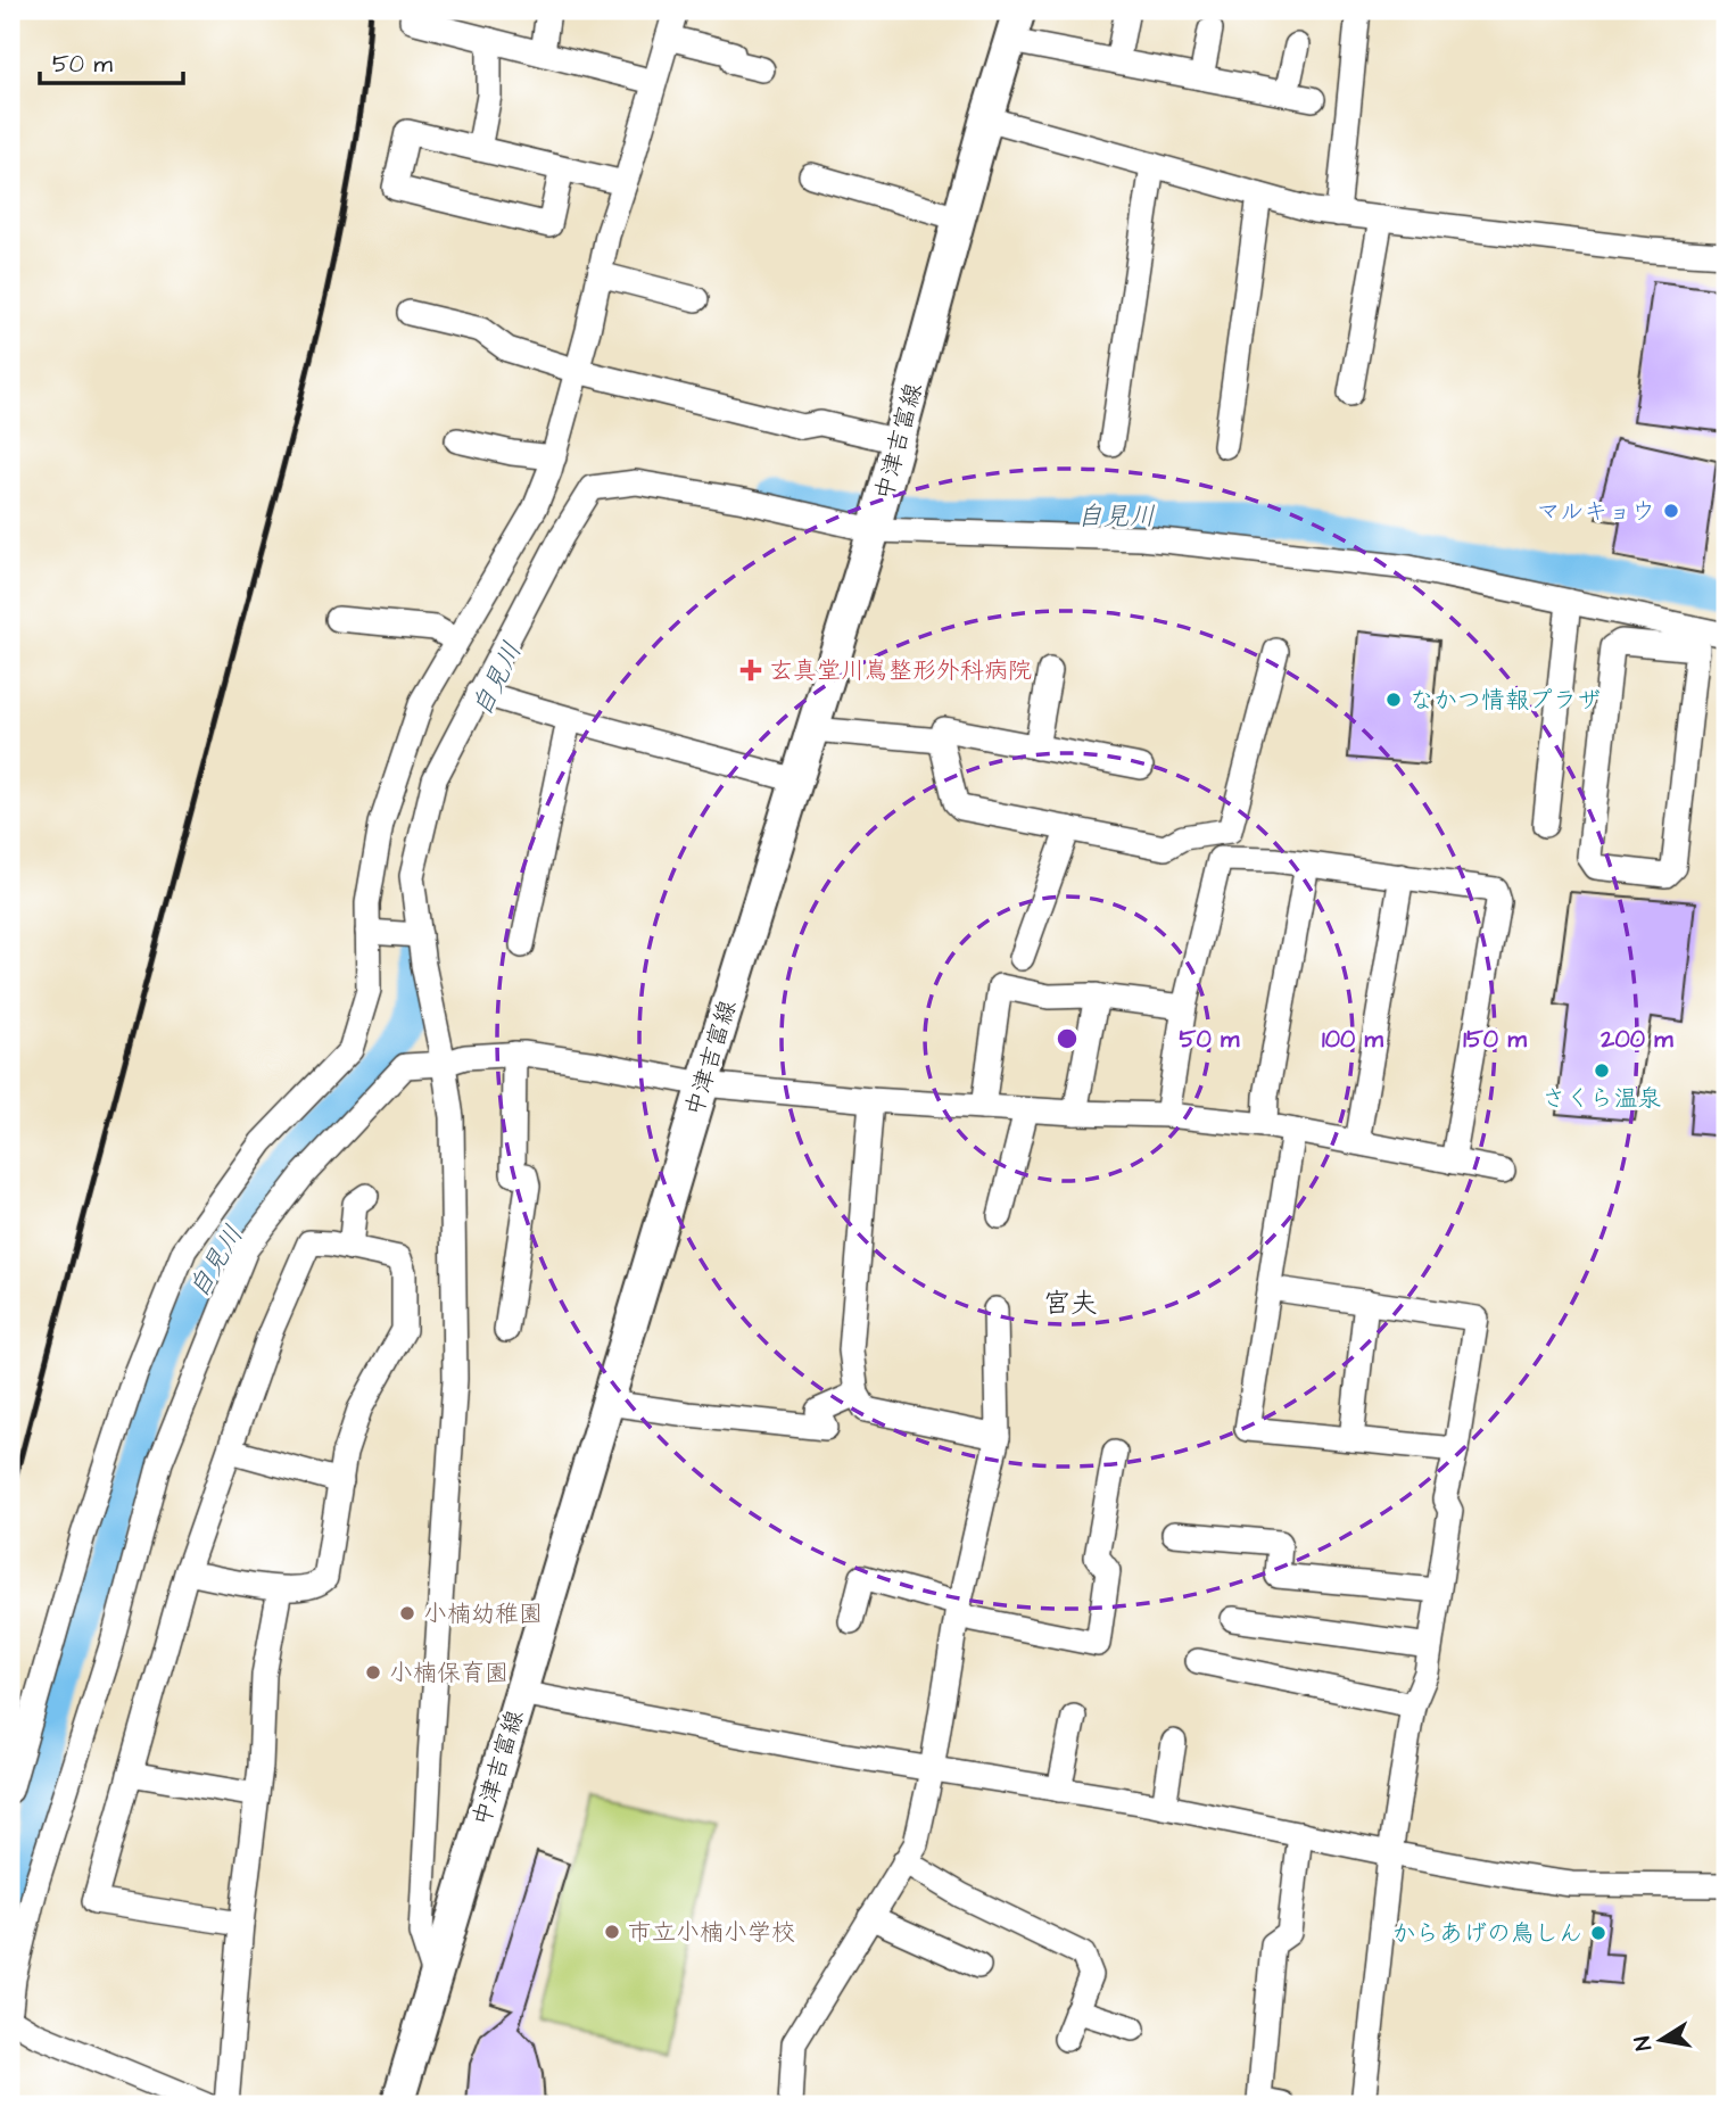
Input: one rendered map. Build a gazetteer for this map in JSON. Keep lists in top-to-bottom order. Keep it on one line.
{"streets":{"main road":["中津吉富線"]},"districts":["宮夫"],"water":["自見川"],"places":{"other":["マルキョウ","なかつ情報プラザ","さくら温泉","小楠幼稚園","小楠保育園","市立小楠小学校","からあげの鳥しん"],"health":["玄真堂川嶌整形外科病院"]},"scale_bar":"50 m","north":"left","rings":["50 m","100 m","150 m","200 m"]}
